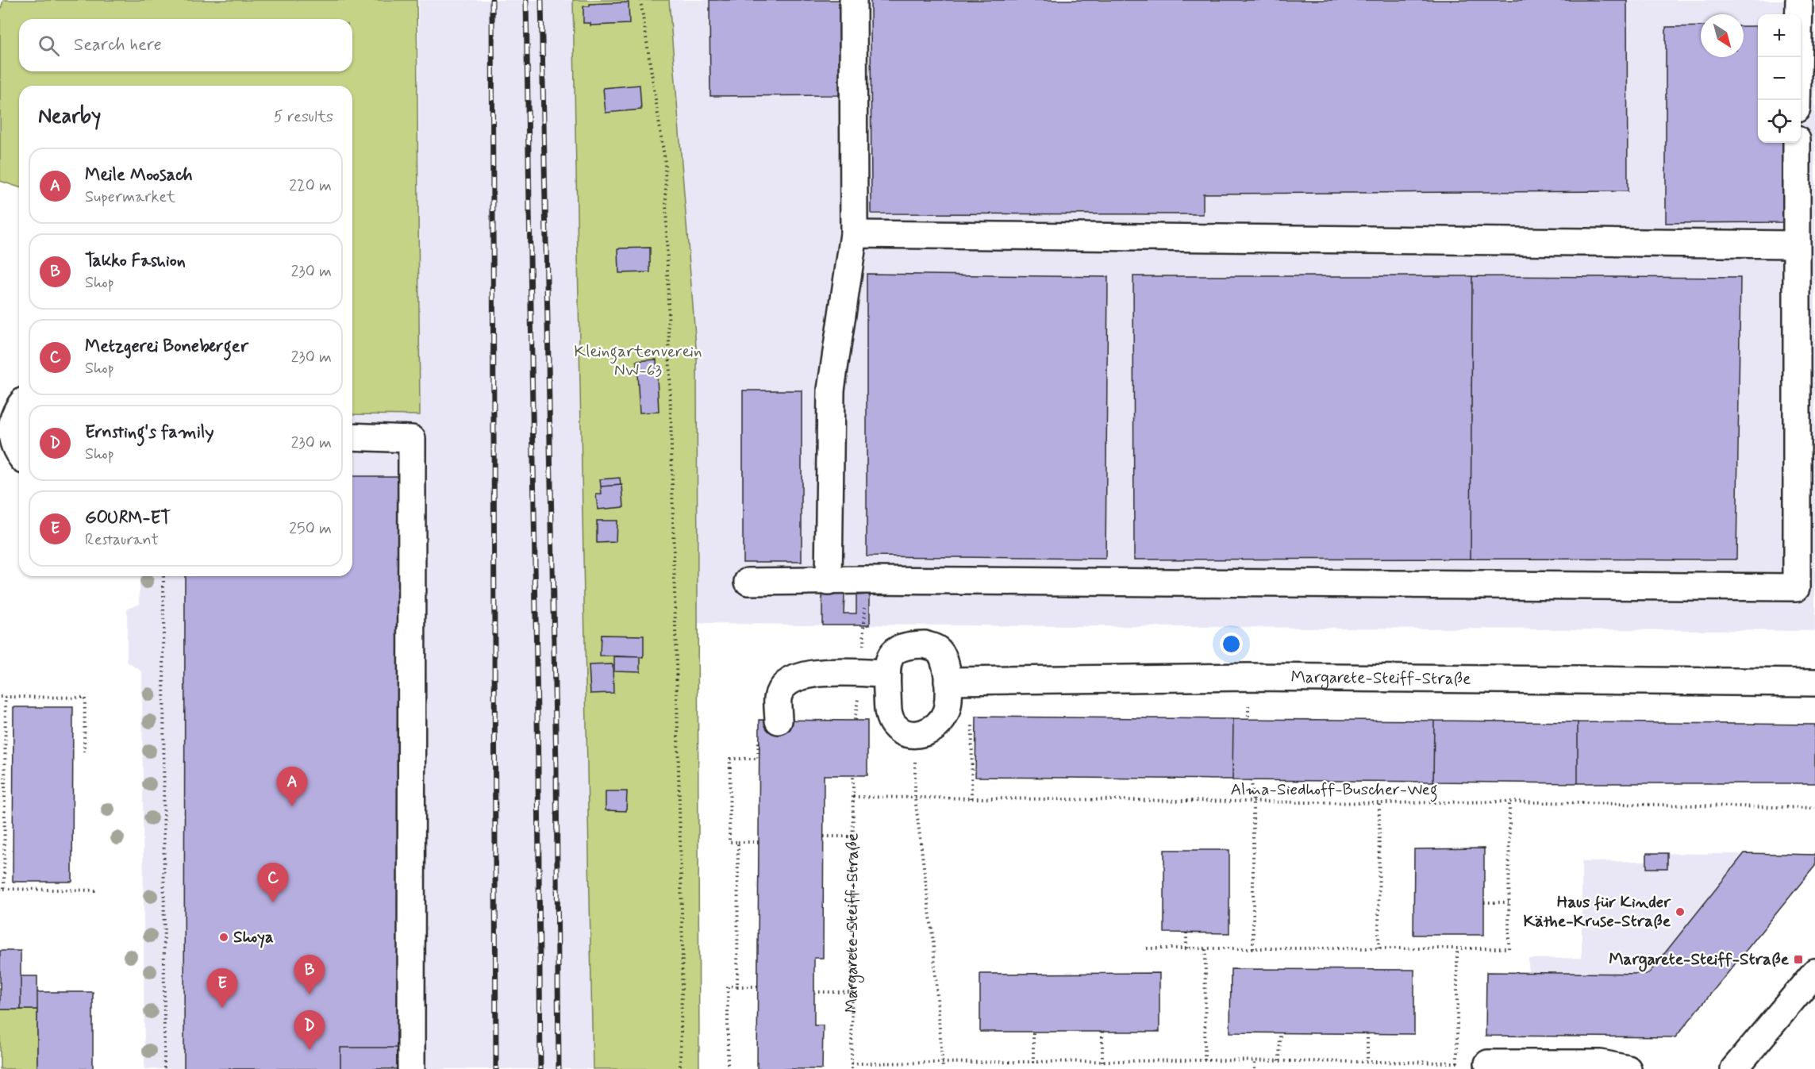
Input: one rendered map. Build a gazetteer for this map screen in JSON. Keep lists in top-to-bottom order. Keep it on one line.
{"streets":{"street":["Margarete-Steiff-Straße"],"path":["Alma-Siedhoff-Buscher-Weg"]},"crossings":[["Margarete-Steiff-Straße","Alma-Siedhoff-Buscher-Weg"]],"parks":["Kleingartenverein NW-63"],"places":{"other":["Haus für Kinder Käthe-Kruse-Straße","Shoya"],"transit":["Margarete-Steiff-Straße"]},"north":"bottom right","page":{"map_buttons":["+","−"],"search":"Search here","heading":["Nearby","5 results"],"list":[{"mark":"A","name":"Meile Moosach","note":"Supermarket","value":"220 m"},{"mark":"B","name":"Takko Fashion","note":"Shop","value":"230 m"},{"mark":"C","name":"Metzgerei Boneberger","note":"Shop","value":"230 m"},{"mark":"D","name":"Ernsting's family","note":"Shop","value":"230 m"},{"mark":"E","name":"GOURM-ET","note":"Restaurant","value":"250 m"}],"pins":["A","C","B","E","D"]}}
